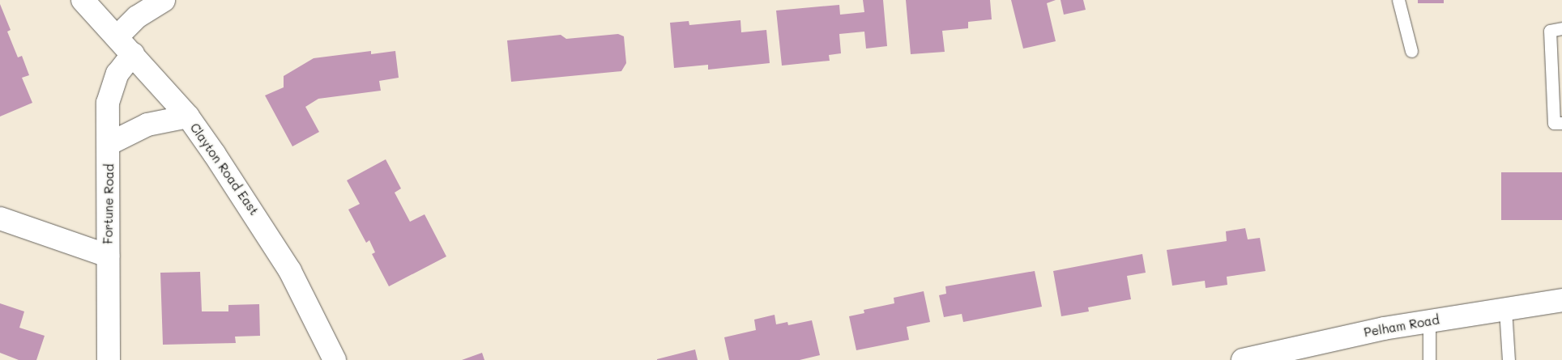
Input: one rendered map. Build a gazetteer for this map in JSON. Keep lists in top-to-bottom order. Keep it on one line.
{"streets":{"street":["Clayton Road East","Fortune Road","Pelham Road"]},"crossings":[["Clayton Road East","Fortune Road"]]}
